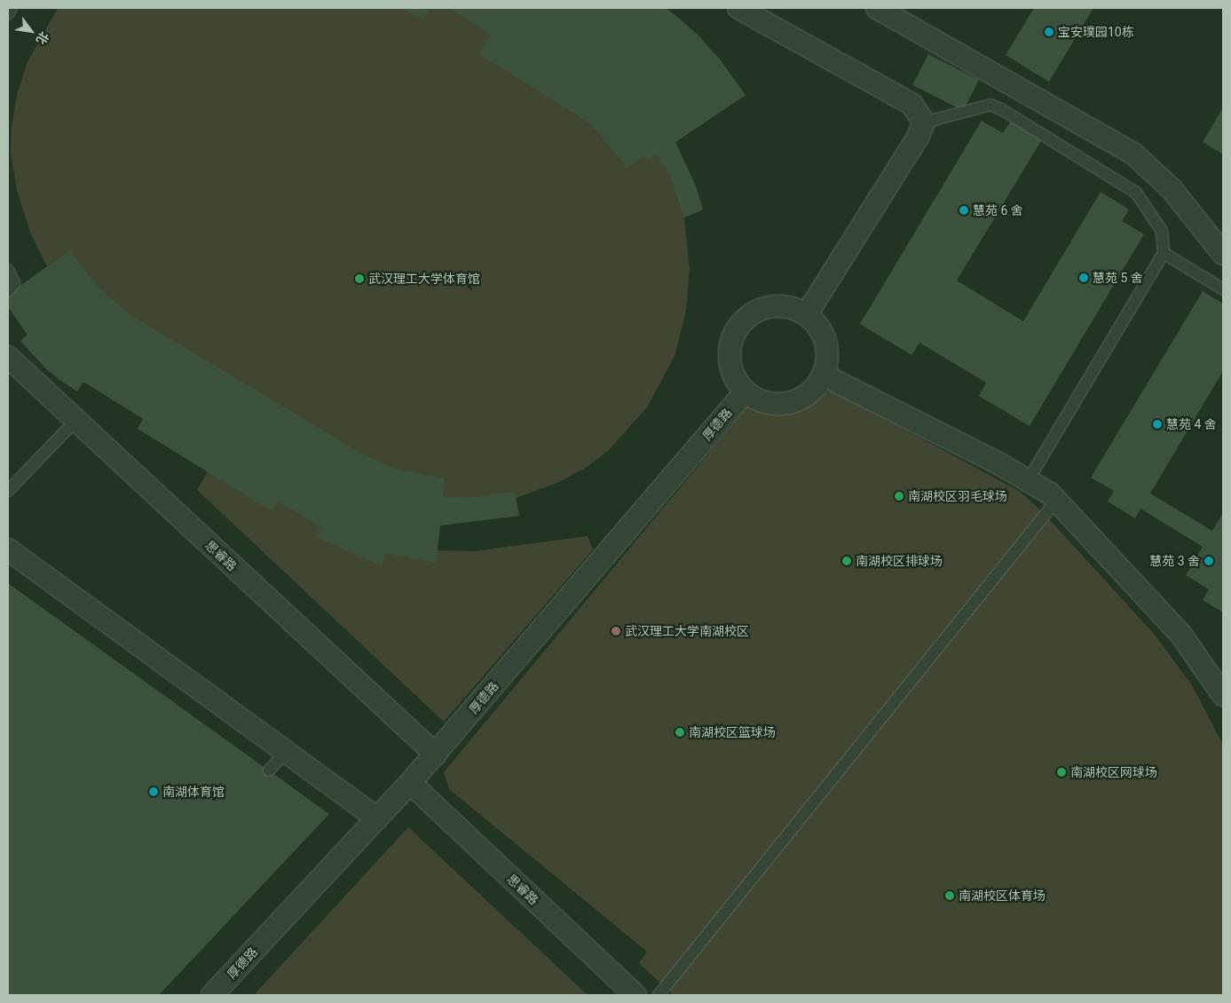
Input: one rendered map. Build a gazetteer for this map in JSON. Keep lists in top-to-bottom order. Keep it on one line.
{"streets":{"street":["厚德路","思睿路"]},"crossings":[["厚德路","思睿路"]],"places":["宝安璞园10栋","慧苑 6 舍","慧苑 5 舍","武汉理工大学体育馆","慧苑 4 舍","南湖校区羽毛球场","南湖校区排球场","慧苑 3 舍","武汉理工大学南湖校区","南湖校区篮球场","南湖校区网球场","南湖体育馆","南湖校区体育场"],"north":"bottom right"}
